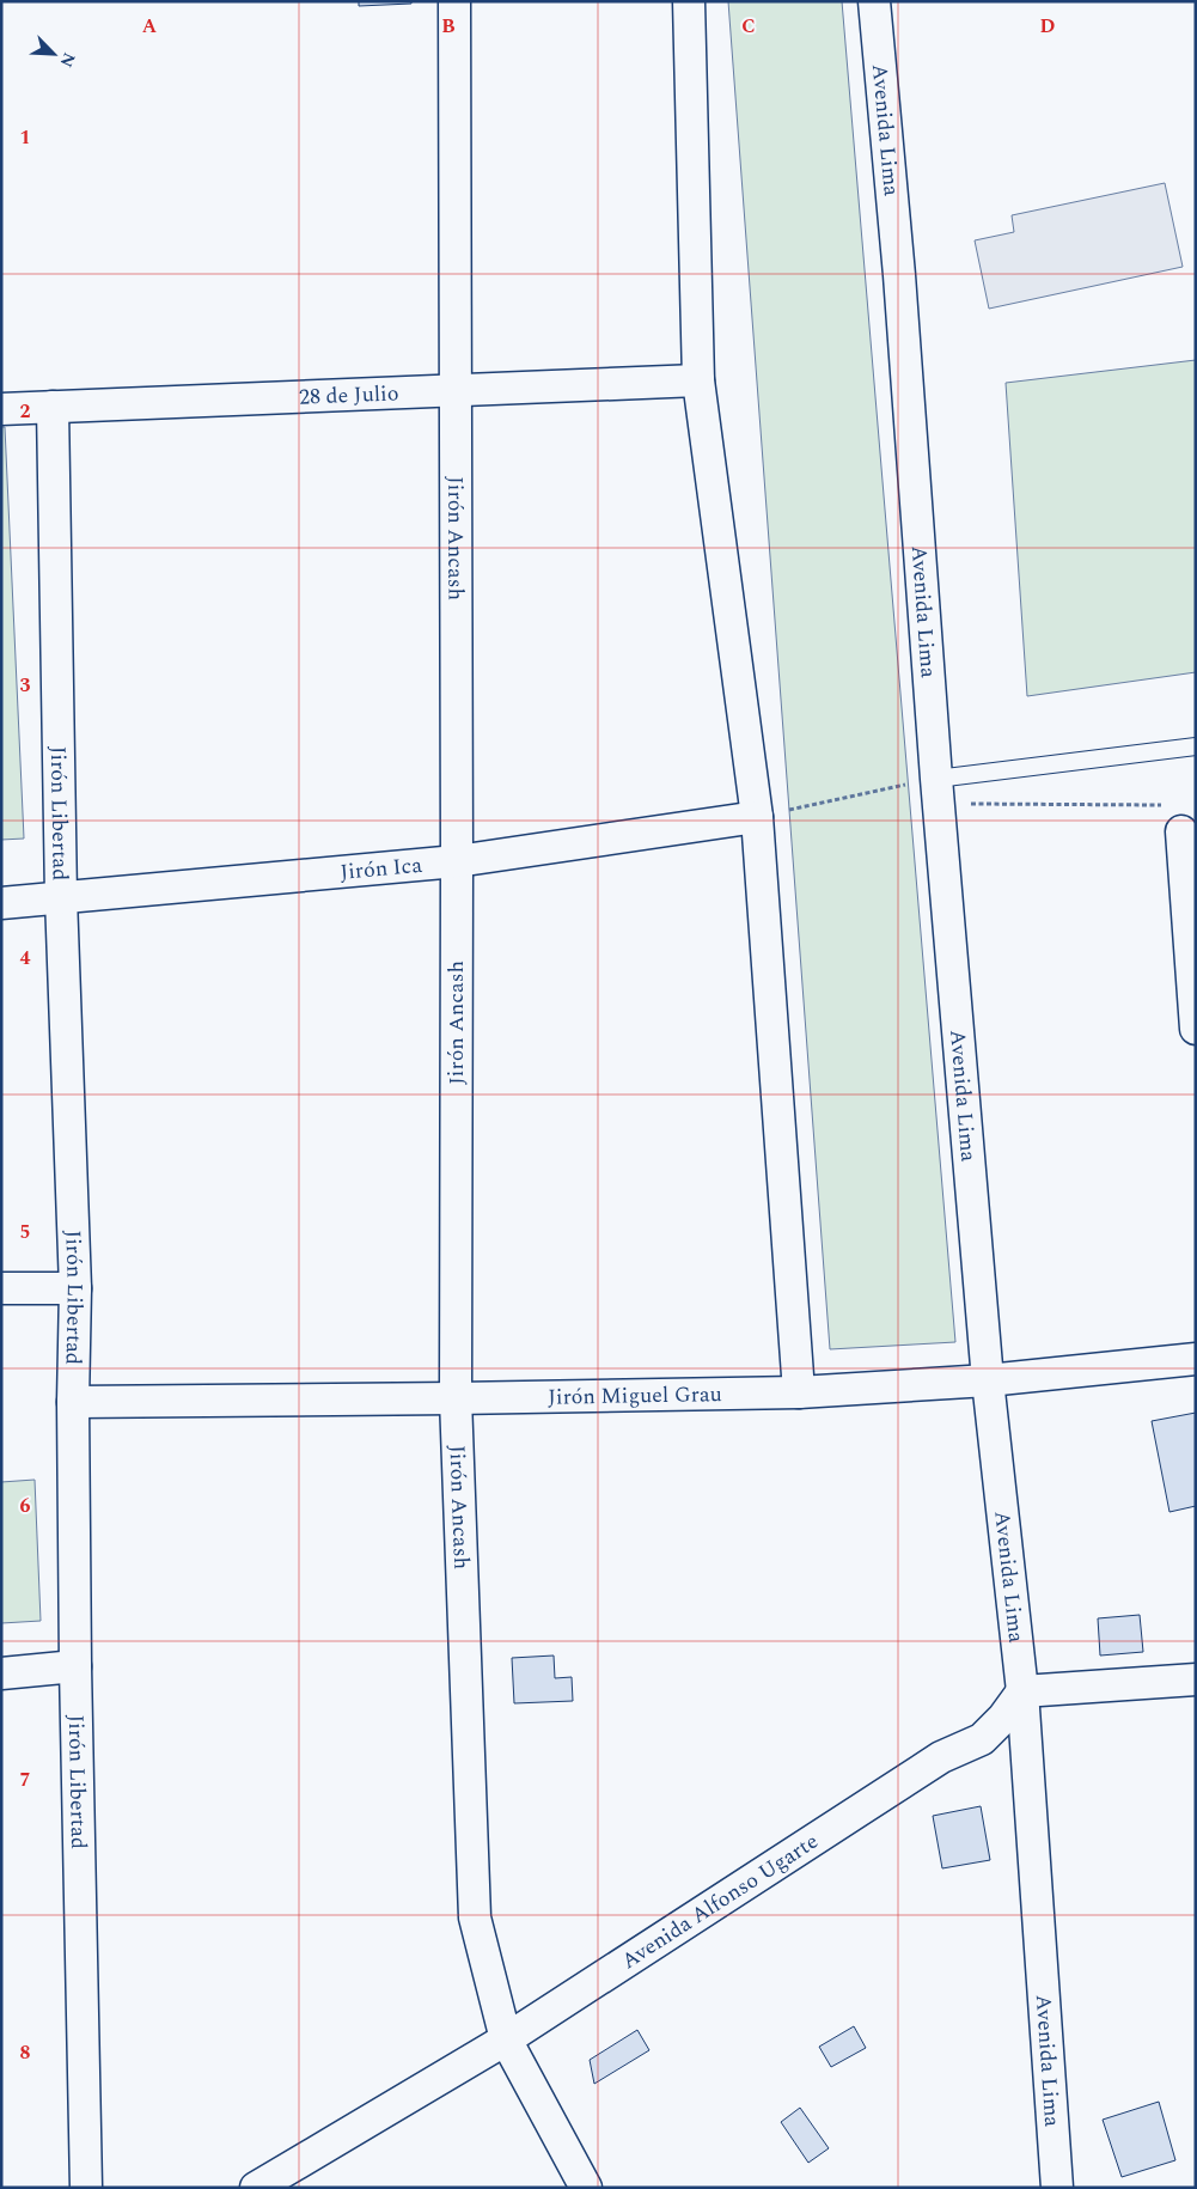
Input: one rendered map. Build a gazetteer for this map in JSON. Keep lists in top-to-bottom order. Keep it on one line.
{"streets":{"street":["Avenida Lima","28 de Julio","Jirón Ancash","Jirón Libertad","Jirón Ica","Jirón Miguel Grau","Avenida Alfonso Ugarte"]},"crossings":[["Avenida Lima","Jirón Miguel Grau"],["Avenida Lima","Avenida Alfonso Ugarte"],["28 de Julio","Jirón Ancash"],["28 de Julio","Jirón Libertad"],["Jirón Ancash","Jirón Ica"],["Jirón Ancash","Jirón Miguel Grau"],["Jirón Ancash","Avenida Alfonso Ugarte"],["Jirón Libertad","Jirón Ica"],["Jirón Libertad","Jirón Miguel Grau"]],"north":"bottom right","grid":{"columns":["A","B","C","D"],"rows":["1","2","3","4","5","6","7","8"]}}
